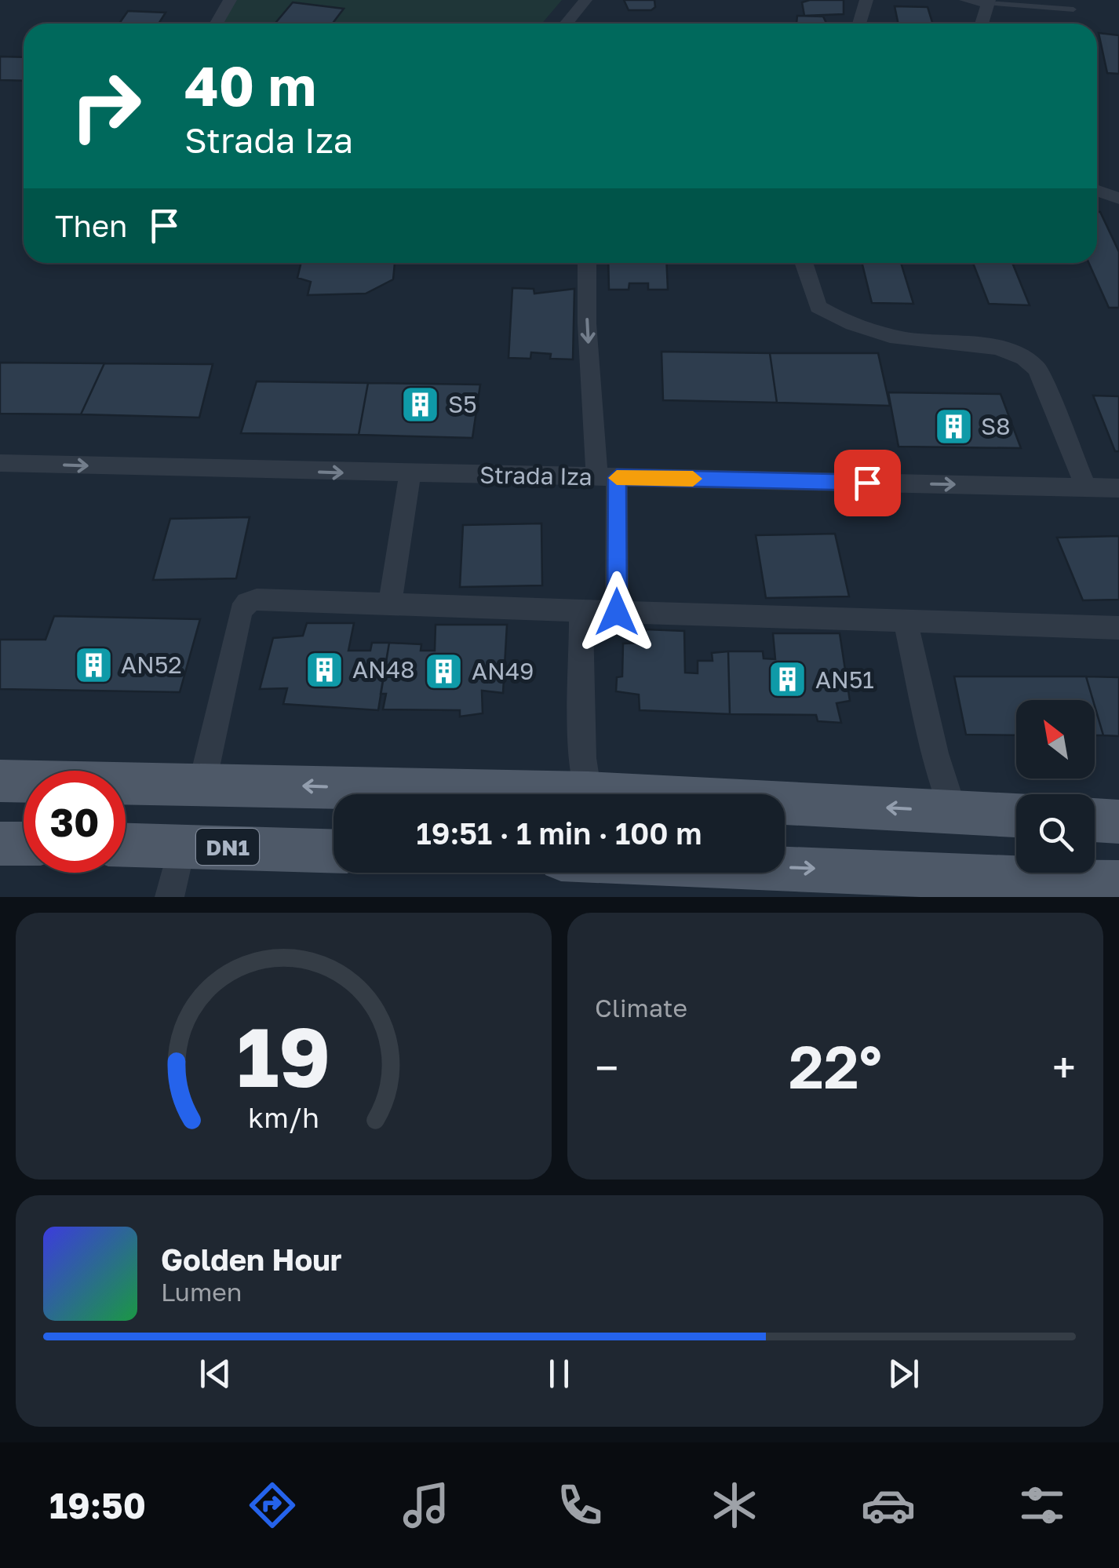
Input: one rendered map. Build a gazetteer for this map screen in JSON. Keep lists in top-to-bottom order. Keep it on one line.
{"streets":{"main road":["DN1"],"street":["Strada Iza"]},"places":{"building":["S5","S8","AN52","AN48","AN49","AN51"]},"north":"top left","page":{"turn":["40 m","Strada Iza"],"then":"Then","limit":"30","trip":"19:51 · 1 min · 100 m","tile":"Climate","heat":["−","22°","+"],"song":["Golden Hour","Lumen"],"tabs":"19:50","gauge":["19","km/h"]}}
